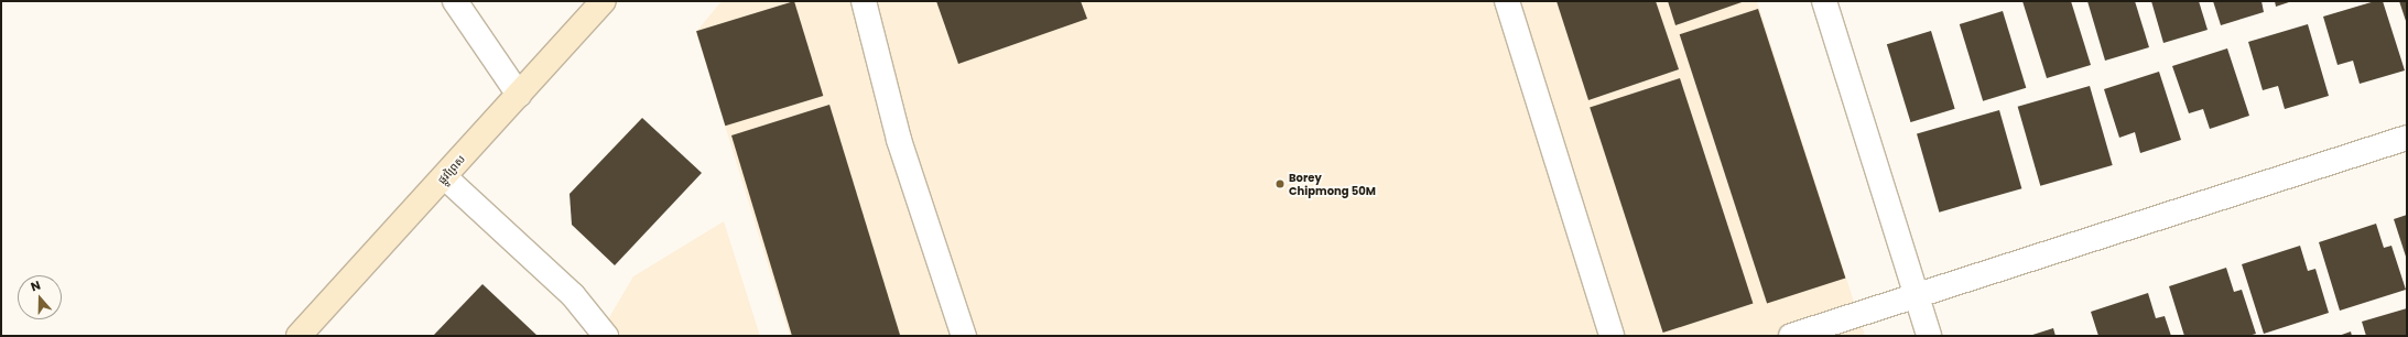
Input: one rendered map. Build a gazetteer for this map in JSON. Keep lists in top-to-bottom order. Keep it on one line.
{"streets":{"main road":["ផ្លូវព្រៃស"]},"places":["Borey Chipmong 50M"],"north":"top"}
